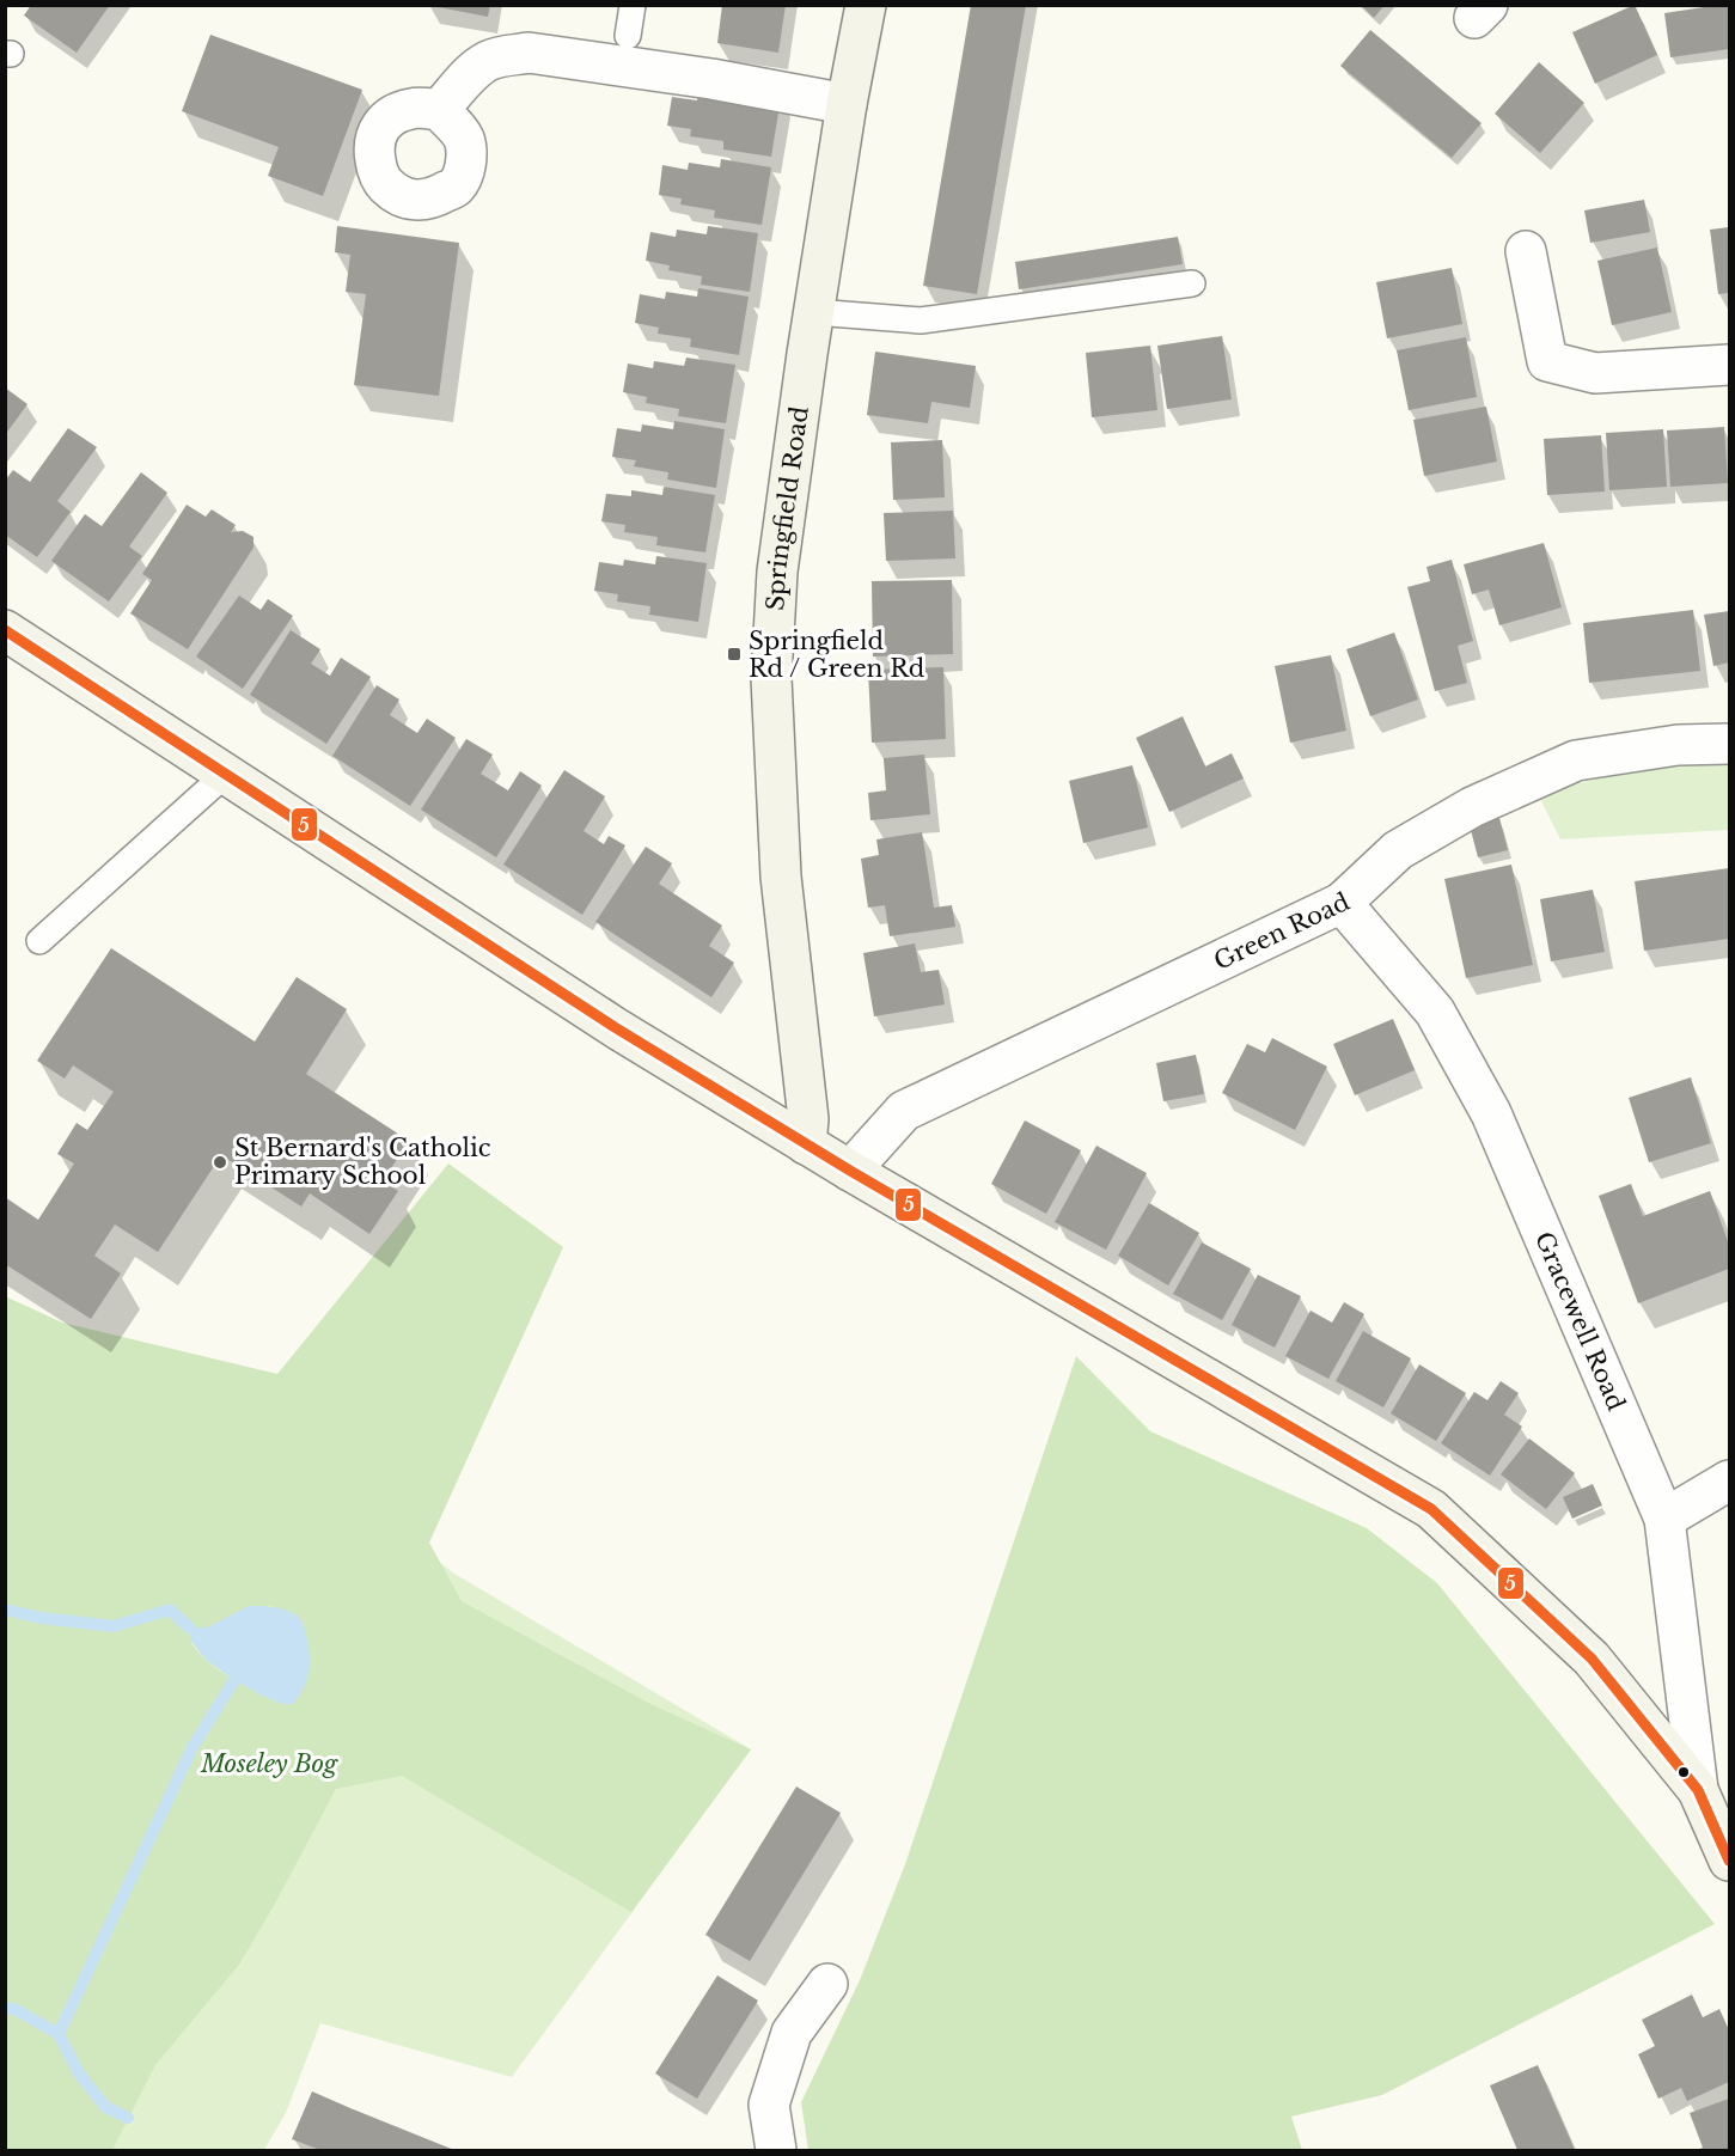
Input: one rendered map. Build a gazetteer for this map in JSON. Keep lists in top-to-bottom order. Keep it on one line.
{"streets":{"street":["Springfield Road","Green Road","Gracewell Road"]},"crossings":[["Green Road","Gracewell Road"]],"parks":["Moseley Bog"],"places":{"transit":["Springfield Rd / Green Rd"],"other":["St Bernard's Catholic Primary School"]},"lines":["transit line 5"]}
